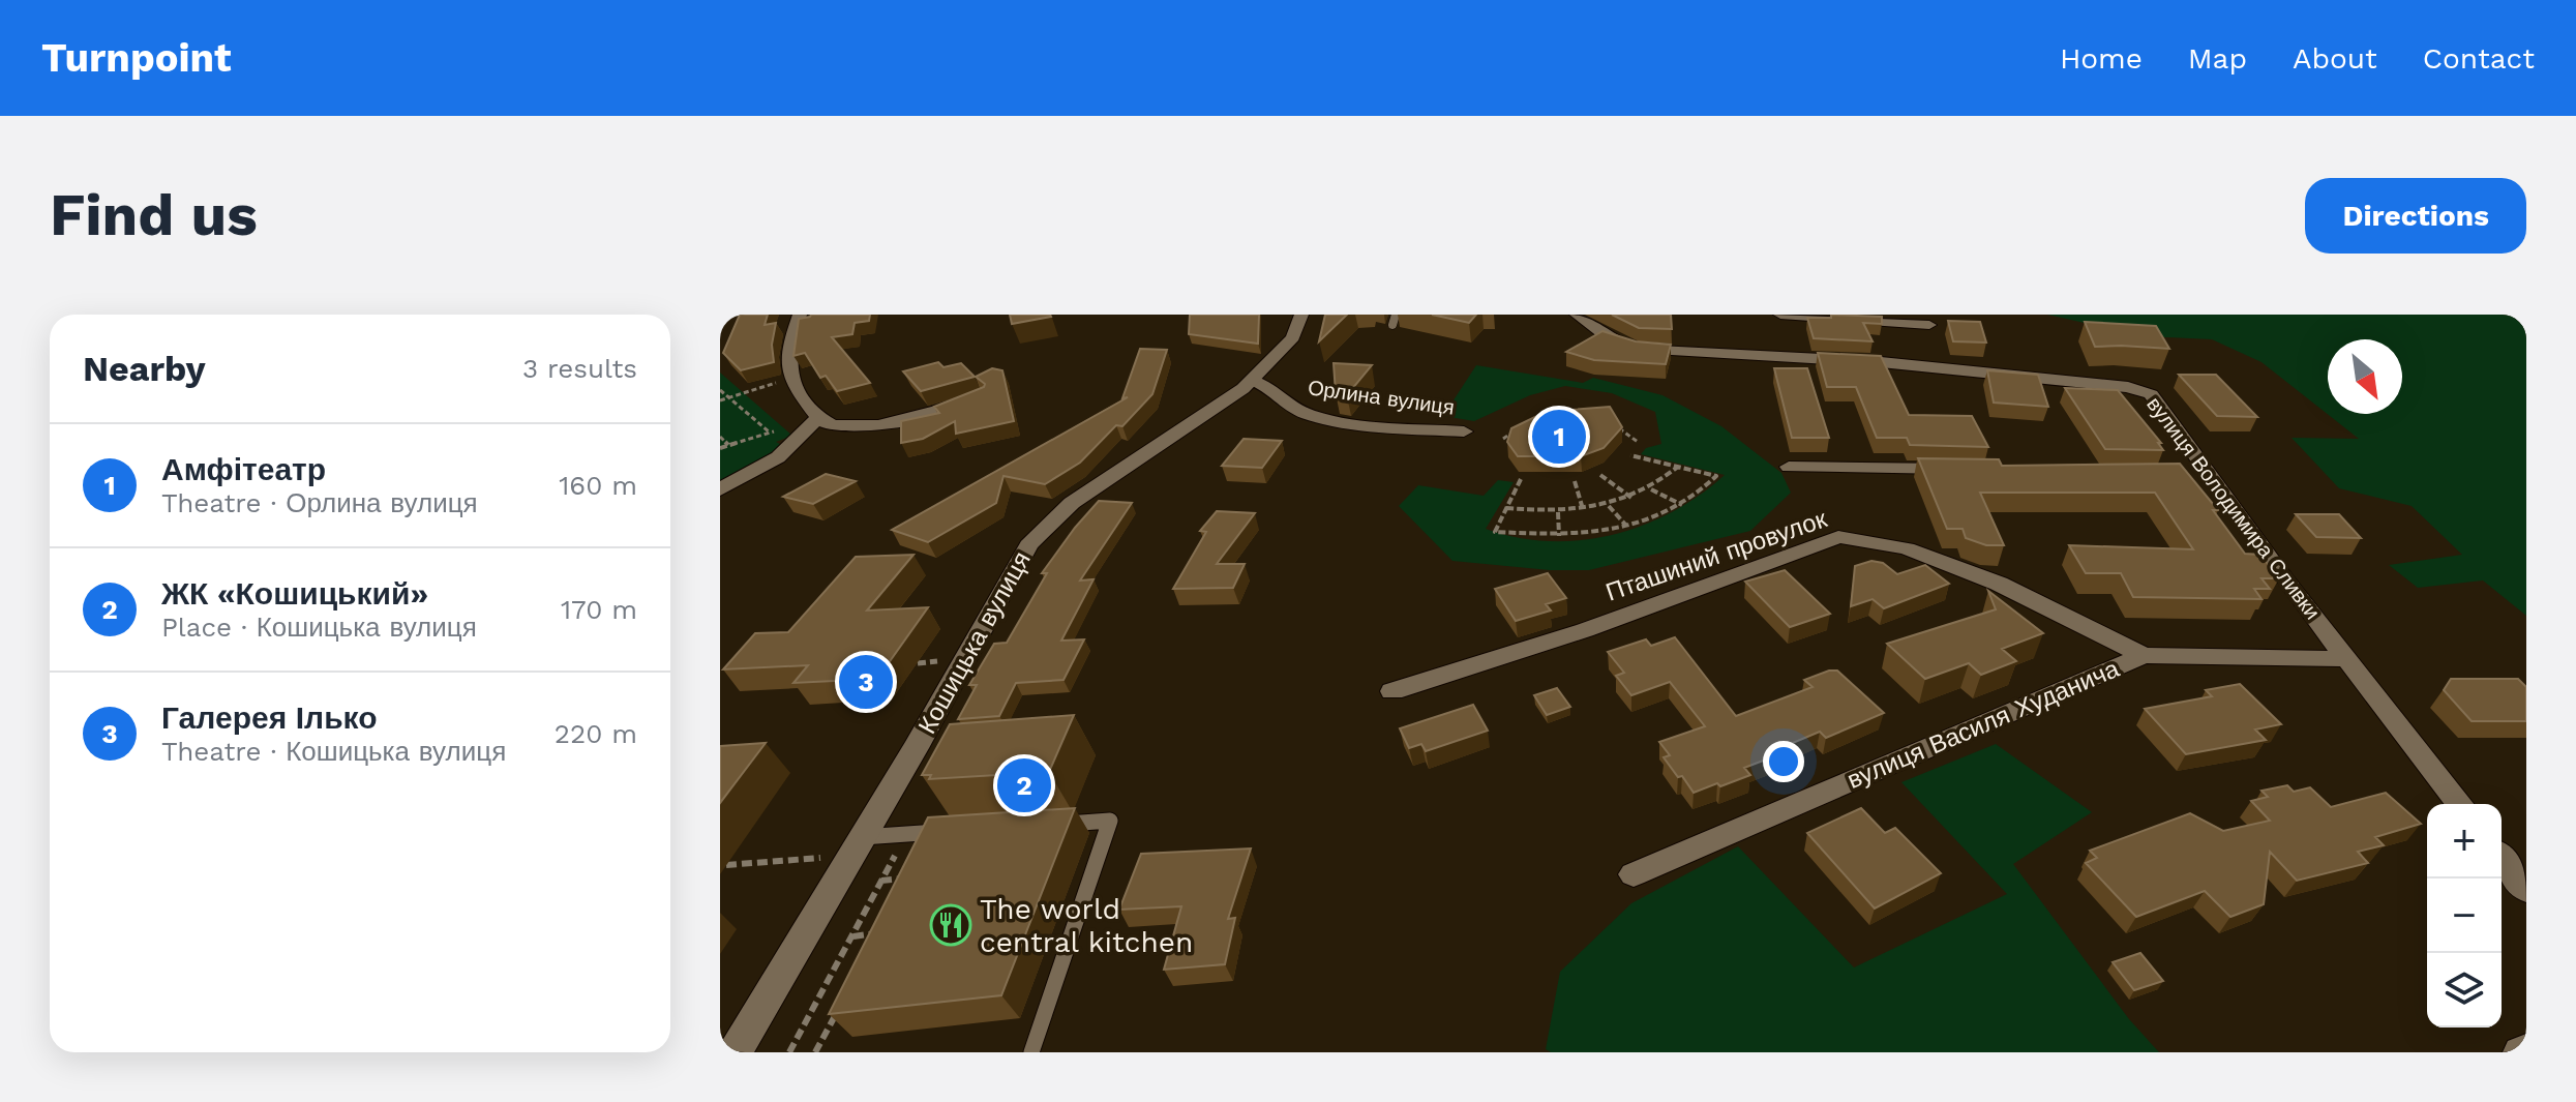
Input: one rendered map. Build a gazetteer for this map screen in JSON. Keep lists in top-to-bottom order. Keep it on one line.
{"streets":{"street":["Орлина вулиця","вулиця Володимира Сливки","Пташиний провулок","Кошицька вулиця","вулиця Василя Худанича"]},"crossings":[["Орлина вулиця","Кошицька вулиця"],["вулиця Володимира Сливки","вулиця Василя Худанича"],["Пташиний провулок","вулиця Василя Худанича"]],"places":{"restaurant":["The world central kitchen"]},"north":"bottom right","page":{"header":"Turnpoint","nav":["Home","Map","About","Contact"],"buttons":"Directions","title":"Find us","heading":["Nearby","3 results"],"pins":["1","3","2"],"list":[{"mark":"1","name":"Амфітеатр","note":"Theatre · Орлина вулиця","value":"160 m"},{"mark":"2","name":"ЖК «Кошицький»","note":"Place · Кошицька вулиця","value":"170 m"},{"mark":"3","name":"Галерея Ілько","note":"Theatre · Кошицька вулиця","value":"220 m"}],"map_buttons":["+","−"]}}
